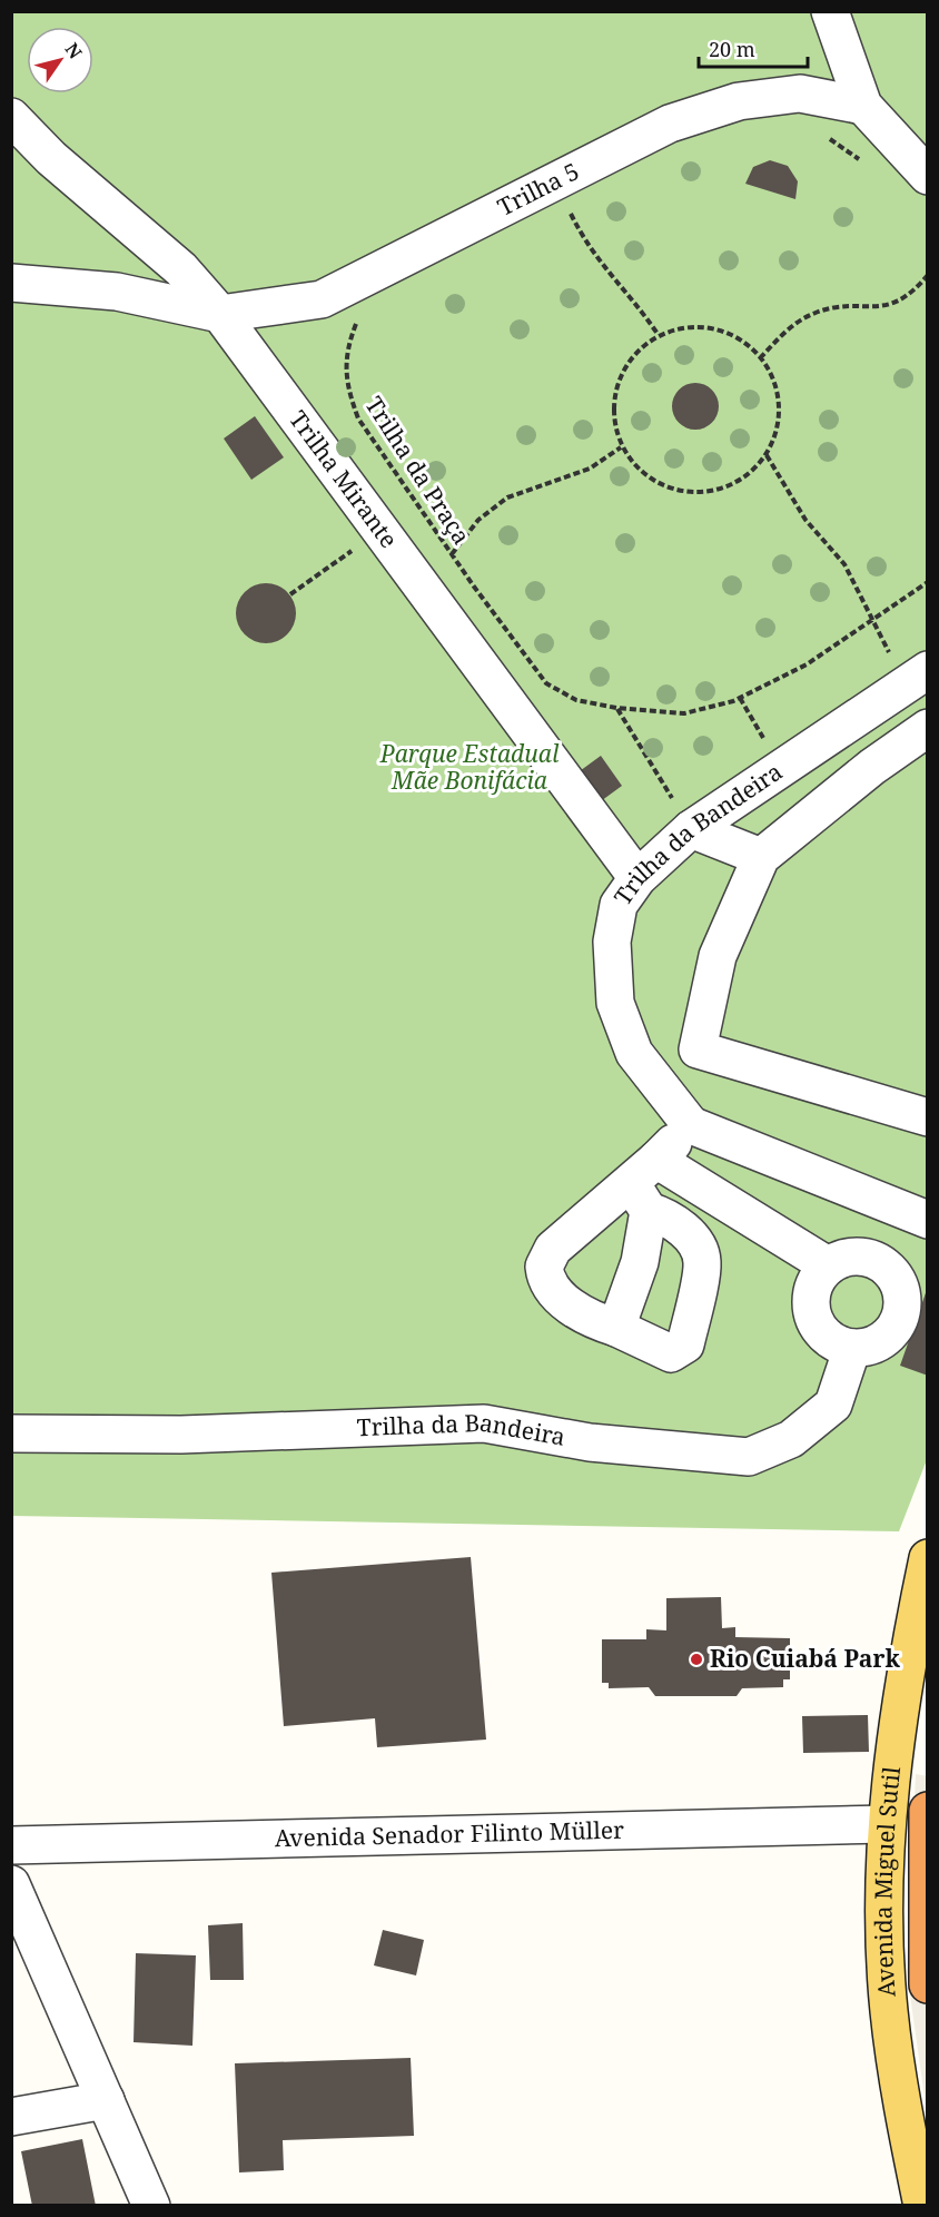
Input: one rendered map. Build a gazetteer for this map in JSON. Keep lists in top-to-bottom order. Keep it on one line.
{"streets":{"main road":["Avenida Miguel Sutil"],"street":["Trilha 5","Trilha Mirante","Trilha da Bandeira","Avenida Senador Filinto Müller"],"path":["Trilha da Praça"]},"crossings":[["Trilha 5","Trilha Mirante"],["Trilha Mirante","Trilha da Bandeira"],["Avenida Senador Filinto Müller","Avenida Miguel Sutil"]],"parks":["Parque Estadual Mãe Bonifácia"],"places":["Rio Cuiabá Park"],"scale_bar":"20 m","north":"top right"}
